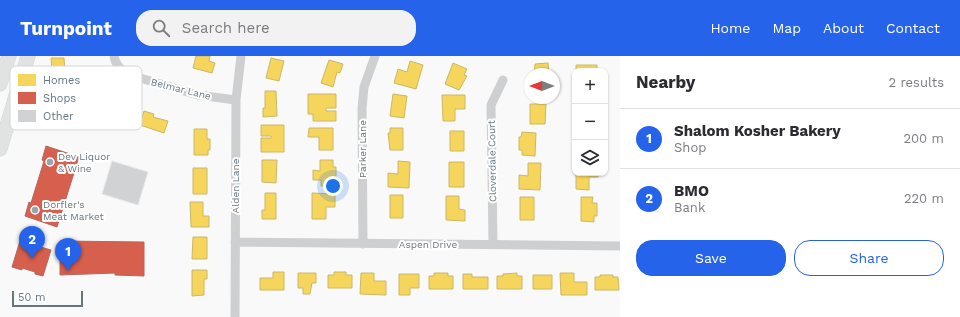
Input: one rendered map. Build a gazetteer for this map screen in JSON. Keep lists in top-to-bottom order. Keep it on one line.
{"streets":{"street":["Belmar Lane","Parker Lane","Cloverdale Court","Alden Lane","Aspen Drive"]},"crossings":[["Belmar Lane","Alden Lane"],["Parker Lane","Aspen Drive"],["Cloverdale Court","Aspen Drive"],["Alden Lane","Aspen Drive"]],"places":["Dev Liquor & Wine","Dorfler's Meat Market"],"legend":["Homes","Shops","Other"],"scale_bar":"50 m","north":"left","page":{"header":"Turnpoint","search":"Search here","nav":["Home","Map","About","Contact"],"heading":["Nearby","2 results"],"map_buttons":["+","−"],"list":[{"mark":"1","name":"Shalom Kosher Bakery","note":"Shop","value":"200 m"},{"mark":"2","name":"BMO","note":"Bank","value":"220 m"}],"pins":["2","1"],"buttons":["Save","Share"],"scale":"50 m"}}
